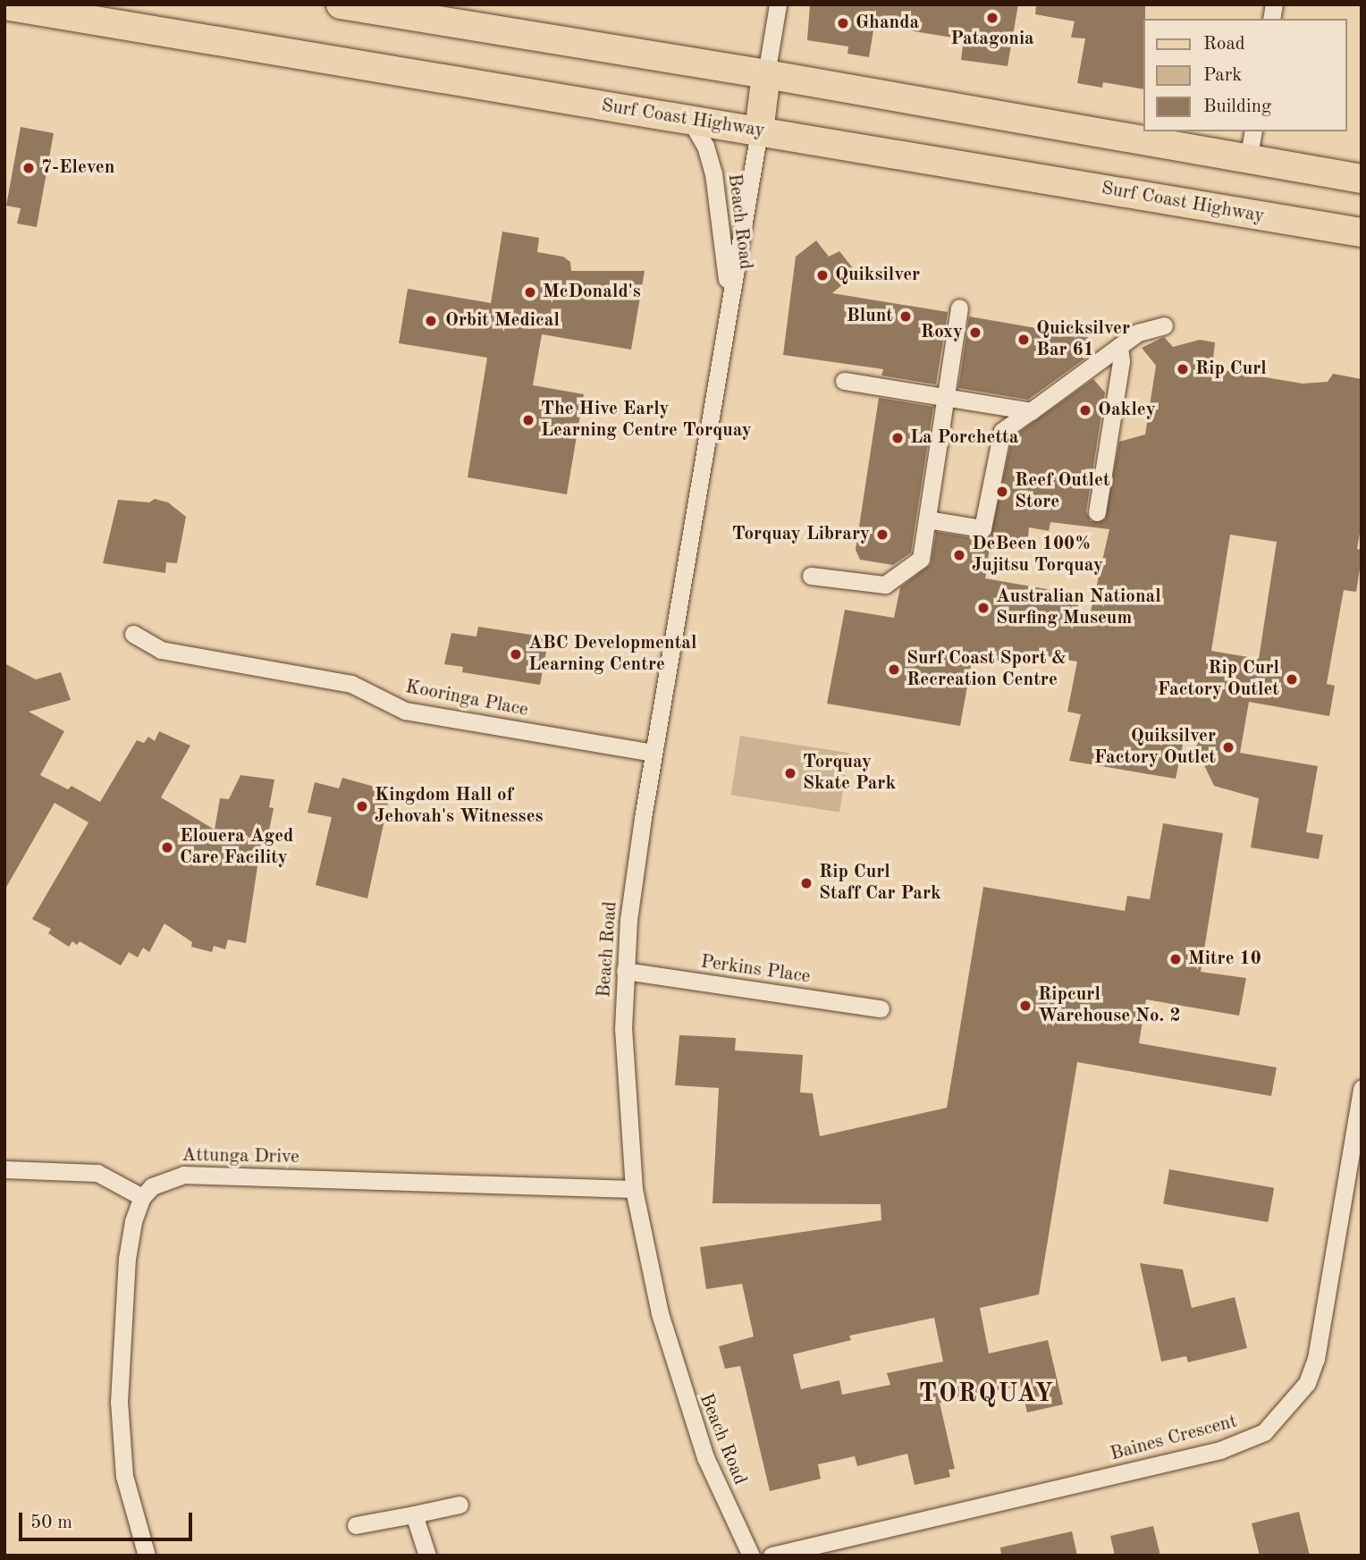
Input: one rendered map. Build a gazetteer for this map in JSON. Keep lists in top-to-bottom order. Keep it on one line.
{"streets":{"main road":["Surf Coast Highway"],"street":["Beach Road","Kooringa Place","Perkins Place","Attunga Drive","Baines Crescent"]},"crossings":[["Surf Coast Highway","Beach Road"],["Beach Road","Kooringa Place"],["Beach Road","Perkins Place"],["Beach Road","Attunga Drive"]],"districts":["TORQUAY"],"places":["Patagonia","Ghanda","7-Eleven","Quiksilver","McDonald's","Blunt","Orbit Medical","Roxy","Quicksilver Bar 61","Rip Curl","Oakley","The Hive Early Learning Centre Torquay","La Porchetta","Reef Outlet Store","Torquay Library","DeBeen 100% Jujitsu Torquay","Australian National Surfing Museum","ABC Developmental Learning Centre","Surf Coast Sport & Recreation Centre","Rip Curl Factory Outlet","Quiksilver Factory Outlet","Torquay Skate Park","Kingdom Hall of Jehovah's Witnesses","Elouera Aged Care Facility","Rip Curl Staff Car Park","Mitre 10","Ripcurl Warehouse No. 2"],"legend":["Road","Park","Building"],"scale_bar":"50 m"}
